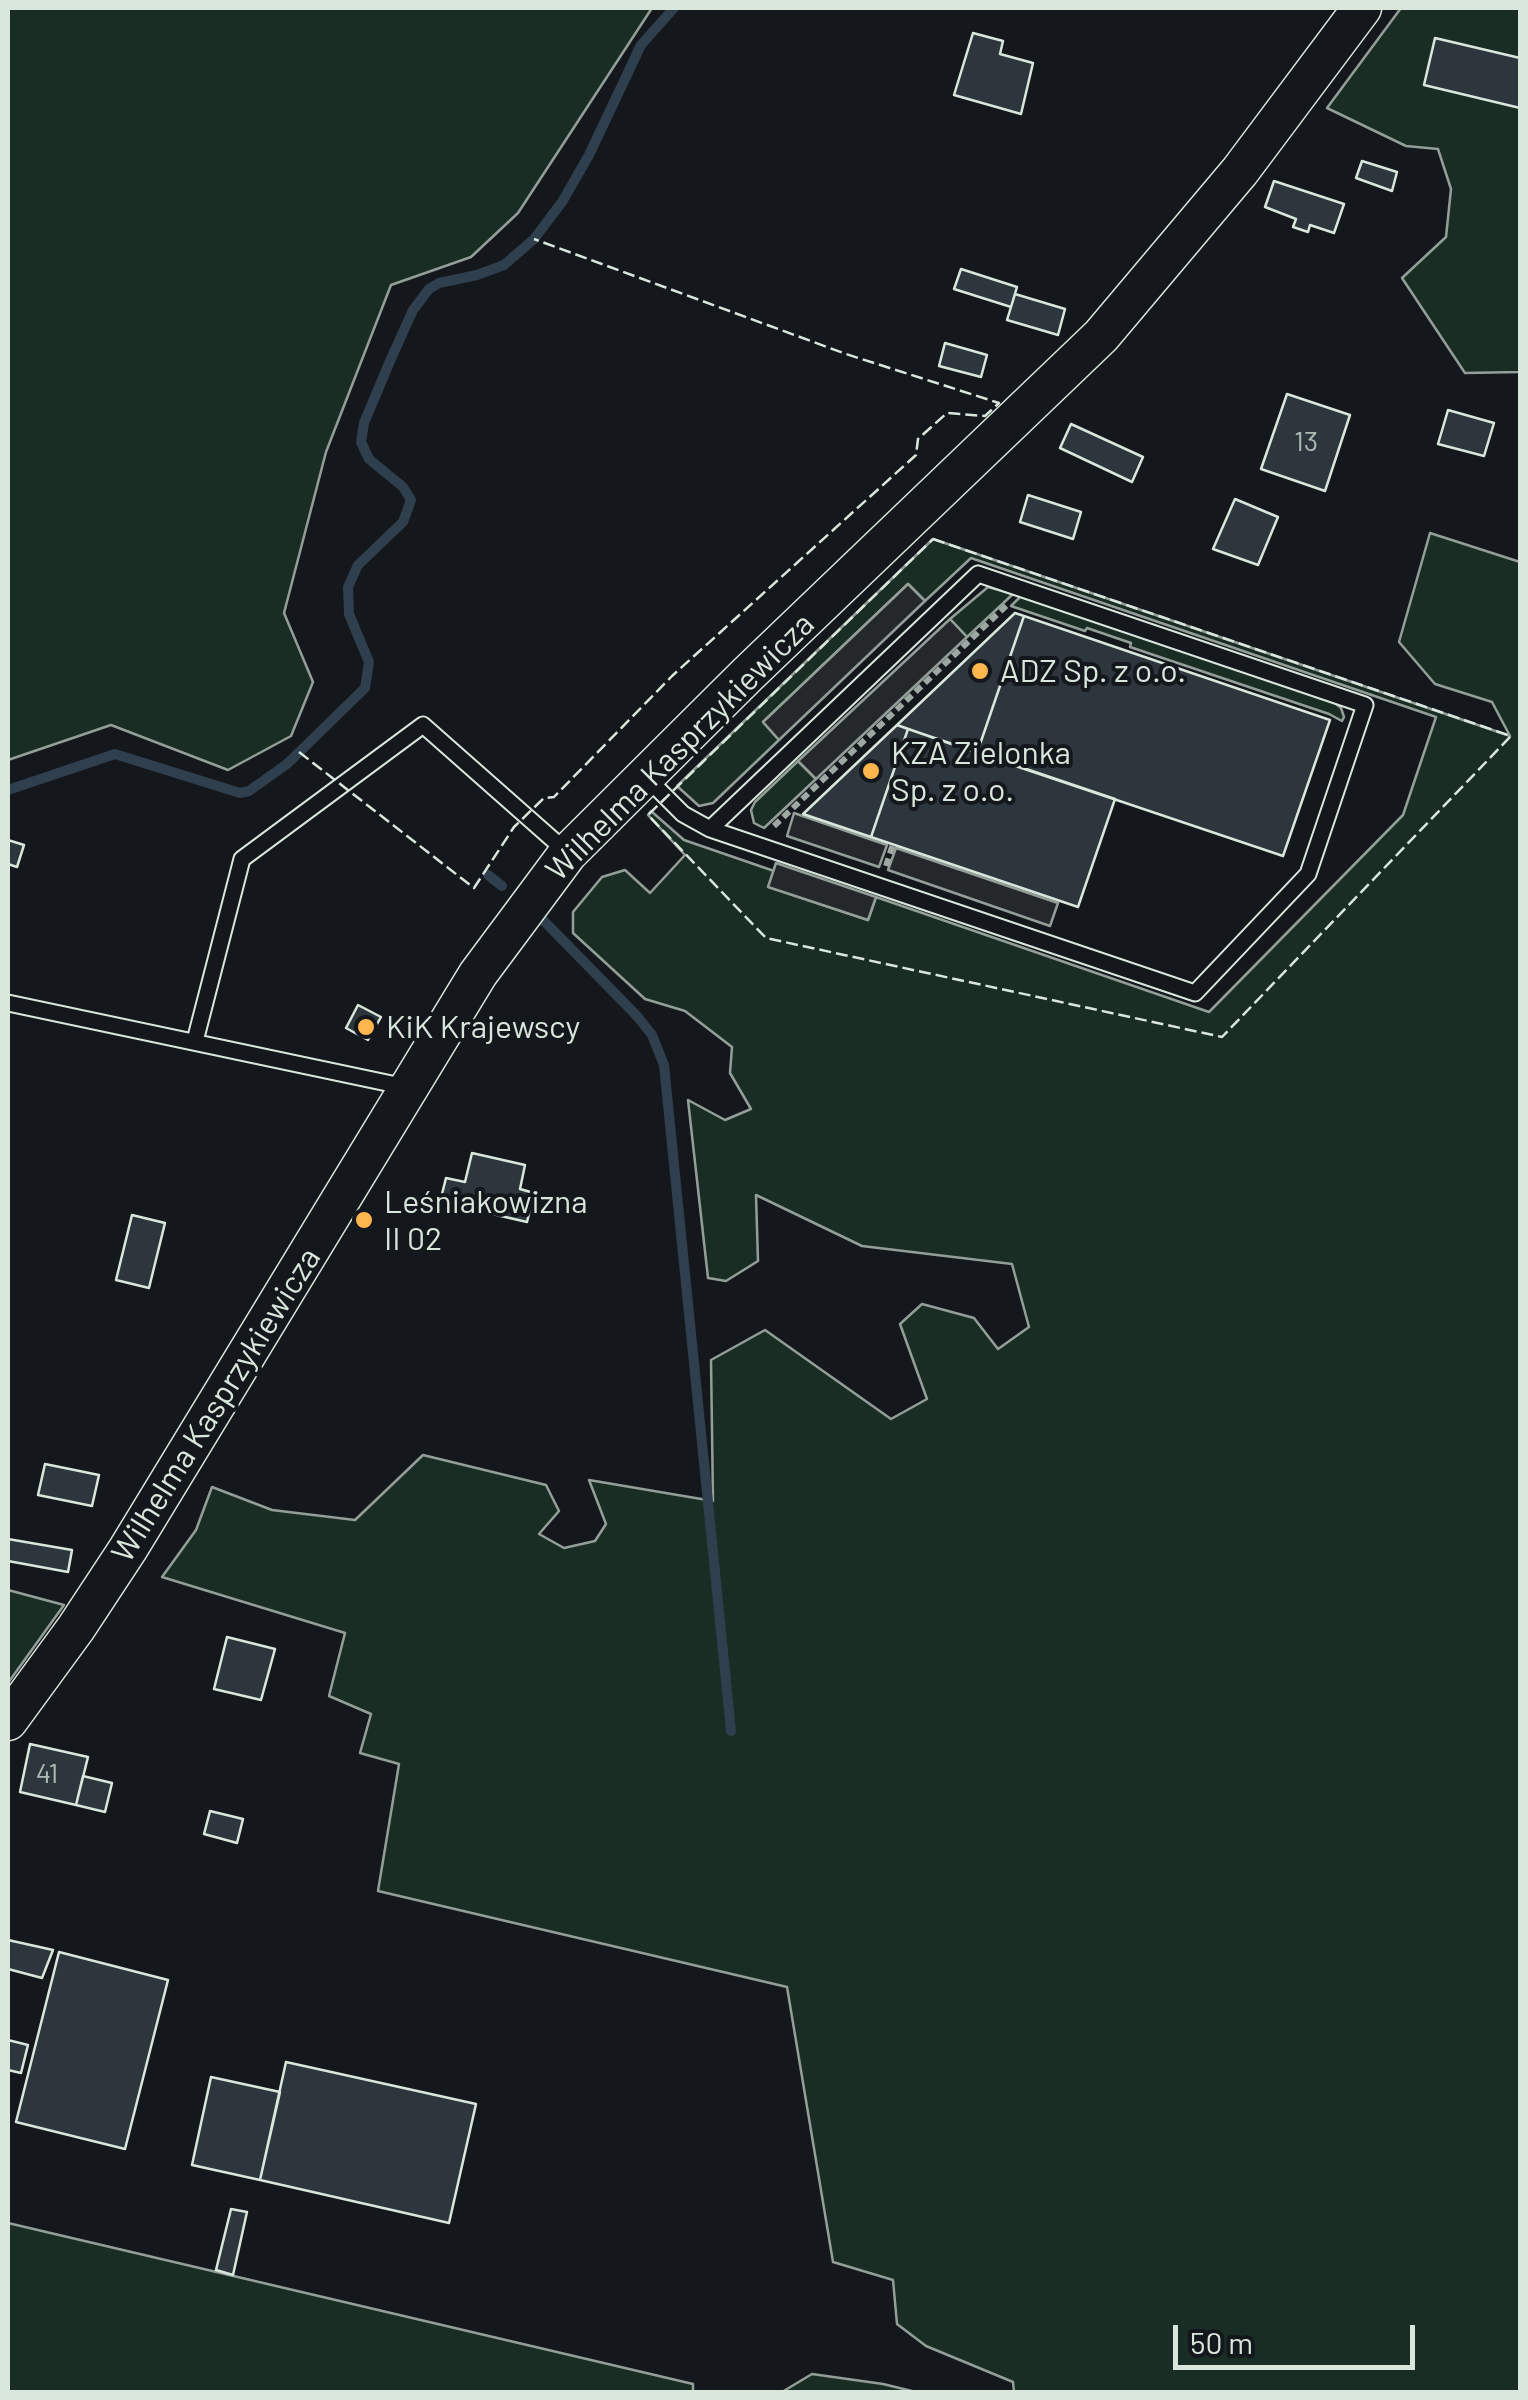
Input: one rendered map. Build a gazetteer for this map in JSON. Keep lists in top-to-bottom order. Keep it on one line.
{"streets":{"street":["Wilhelma Kasprzykiewicza"]},"places":["ADZ Sp. z o.o.","KZA Zielonka Sp. z o.o.","KiK Krajewscy","Leśniakowizna II 02"],"house_numbers":["13","41"],"scale_bar":"50 m"}
